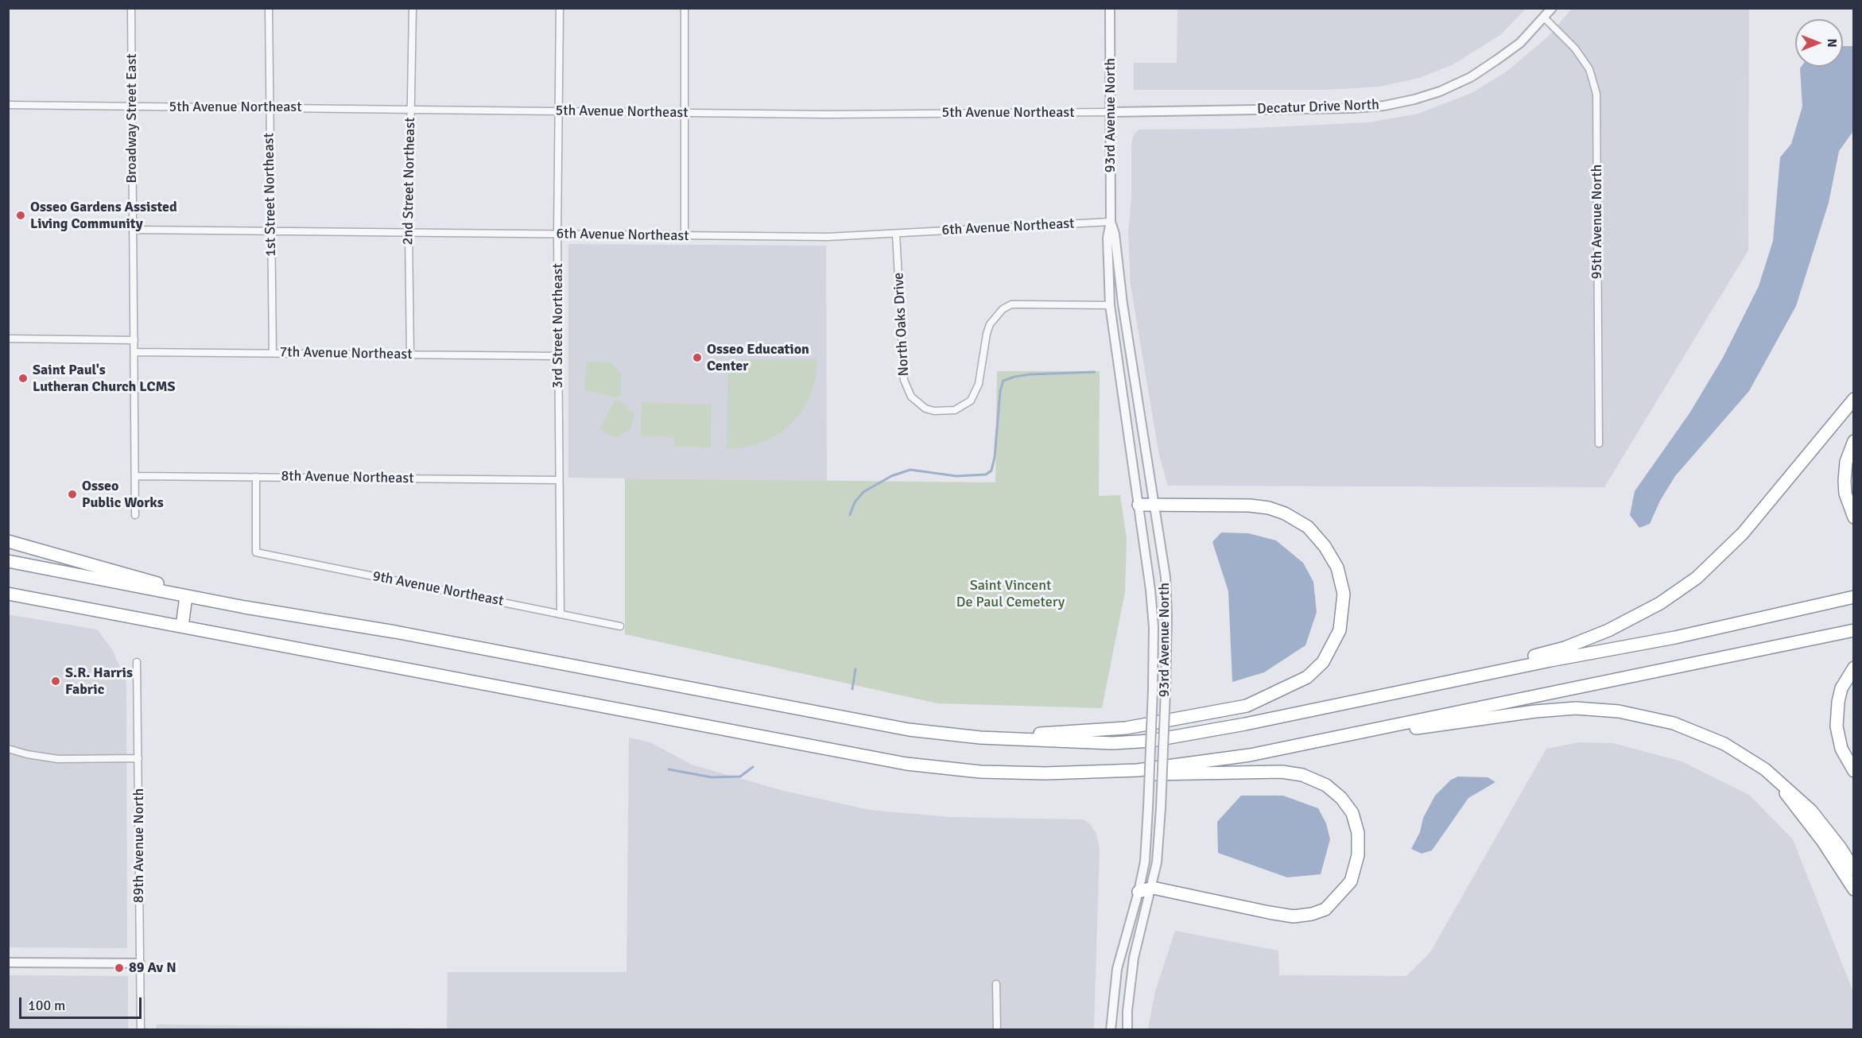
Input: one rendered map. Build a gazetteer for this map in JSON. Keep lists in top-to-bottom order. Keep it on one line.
{"streets":{"street":["5th Avenue Northeast","Decatur Drive North","93rd Avenue North","Broadway Street East","2nd Street Northeast","1st Street Northeast","95th Avenue North","6th Avenue Northeast","North Oaks Drive","3rd Street Northeast","7th Avenue Northeast","8th Avenue Northeast","9th Avenue Northeast","89th Avenue North"]},"crossings":[["5th Avenue Northeast","Decatur Drive North"],["5th Avenue Northeast","93rd Avenue North"],["5th Avenue Northeast","Broadway Street East"],["5th Avenue Northeast","2nd Street Northeast"],["5th Avenue Northeast","1st Street Northeast"],["5th Avenue Northeast","3rd Street Northeast"],["Decatur Drive North","93rd Avenue North"],["Decatur Drive North","95th Avenue North"],["93rd Avenue North","6th Avenue Northeast"],["93rd Avenue North","North Oaks Drive"],["Broadway Street East","6th Avenue Northeast"],["Broadway Street East","7th Avenue Northeast"],["Broadway Street East","8th Avenue Northeast"],["2nd Street Northeast","6th Avenue Northeast"],["2nd Street Northeast","7th Avenue Northeast"],["1st Street Northeast","6th Avenue Northeast"],["1st Street Northeast","7th Avenue Northeast"],["6th Avenue Northeast","North Oaks Drive"],["6th Avenue Northeast","3rd Street Northeast"],["3rd Street Northeast","7th Avenue Northeast"],["3rd Street Northeast","8th Avenue Northeast"],["3rd Street Northeast","9th Avenue Northeast"],["8th Avenue Northeast","9th Avenue Northeast"]],"parks":["Saint Vincent De Paul Cemetery"],"places":["Osseo Gardens Assisted Living Community","Osseo Education Center","Saint Paul's Lutheran Church LCMS","Osseo Public Works","S.R. Harris Fabric","89 Av N"],"scale_bar":"100 m","north":"right"}
